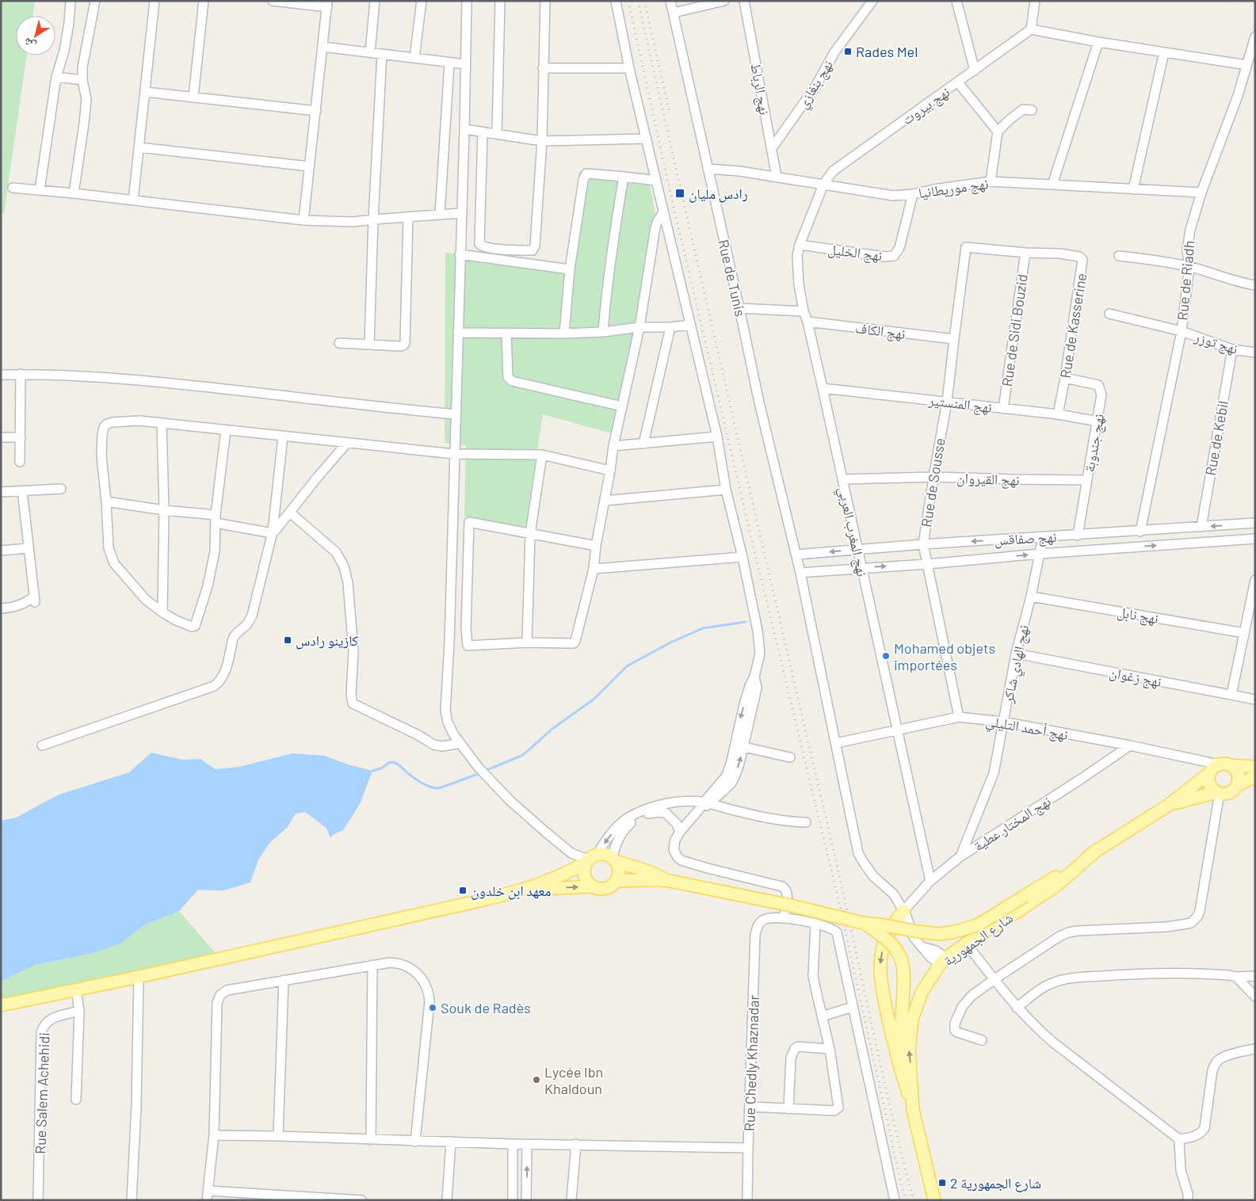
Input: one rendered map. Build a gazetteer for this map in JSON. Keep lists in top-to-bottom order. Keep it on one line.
{"streets":{"main road":["شارع الجمهورية"],"street":["نهج بنغازي","نهج الرباط","نهج بيروت","نهج موريطانيا","نهج الخليل","Rue de Tunis","Rue de Riadh","Rue de Kasserine","نهج الكاف","Rue de Sidi Bouzid","نهج توزر","نهج المنستير","Rue de Kebil","نهج جندوبة","نهج القيروان","Rue de Sousse","نهج المغرب العربي","نهج صفاقس","نهج نابل","نهج الهادي شاكر","نهج زغوان","نهج أحمد التليلي","نهج المختار عطية","Rue Chedly Khaznadar","Rue Salem Achehidi"]},"crossings":[["نهج بنغازي","نهج الرباط"],["نهج الرباط","نهج موريطانيا"],["نهج بيروت","نهج موريطانيا"],["نهج بيروت","نهج المغرب العربي"],["نهج موريطانيا","نهج الخليل"],["نهج موريطانيا","Rue de Tunis"],["نهج موريطانيا","Rue de Riadh"],["نهج موريطانيا","نهج المغرب العربي"],["نهج الخليل","نهج المغرب العربي"],["Rue de Tunis","نهج صفاقس"],["Rue de Tunis","نهج أحمد التليلي"],["Rue de Tunis","نهج المختار عطية"],["Rue de Tunis","شارع الجمهورية"],["Rue de Riadh","نهج توزر"],["Rue de Riadh","نهج صفاقس"],["Rue de Kasserine","Rue de Sidi Bouzid"],["Rue de Kasserine","نهج المنستير"],["Rue de Kasserine","نهج جندوبة"],["Rue de Kasserine","Rue de Sousse"],["نهج الكاف","Rue de Sousse"],["نهج الكاف","نهج المغرب العربي"],["Rue de Sidi Bouzid","نهج المنستير"],["نهج توزر","Rue de Kebil"],["نهج المنستير","نهج جندوبة"],["نهج المنستير","Rue de Sousse"],["نهج المنستير","نهج المغرب العربي"],["Rue de Kebil","نهج صفاقس"],["نهج جندوبة","نهج القيروان"],["نهج جندوبة","نهج صفاقس"],["نهج القيروان","Rue de Sousse"],["نهج القيروان","نهج المغرب العربي"],["Rue de Sousse","نهج صفاقس"],["Rue de Sousse","نهج أحمد التليلي"],["نهج المغرب العربي","نهج صفاقس"],["نهج المغرب العربي","نهج أحمد التليلي"],["نهج المغرب العربي","نهج المختار عطية"],["نهج صفاقس","نهج الهادي شاكر"],["نهج نابل","نهج الهادي شاكر"],["نهج الهادي شاكر","نهج زغوان"],["نهج الهادي شاكر","نهج أحمد التليلي"],["نهج الهادي شاكر","نهج المختار عطية"],["نهج أحمد التليلي","نهج المختار عطية"]],"places":{"transit":["Rades Mel","رادس مليان","كازينو رادس","معهد ابن خلدون","شارع الجمهورية 2"],"other":["Mohamed objets importées","Souk de Radès","Lycée Ibn Khaldoun"]},"north":"bottom left"}
